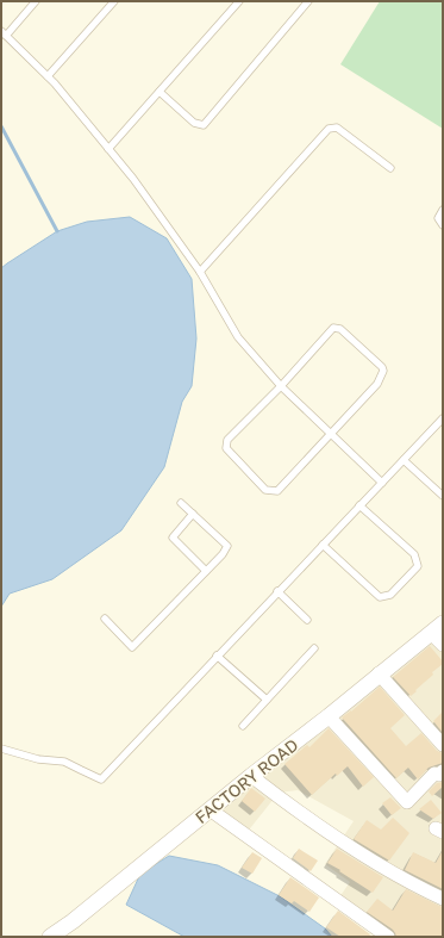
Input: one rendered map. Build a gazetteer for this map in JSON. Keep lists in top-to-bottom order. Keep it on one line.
{"streets":{"street":["FACTORY ROAD"]}}
